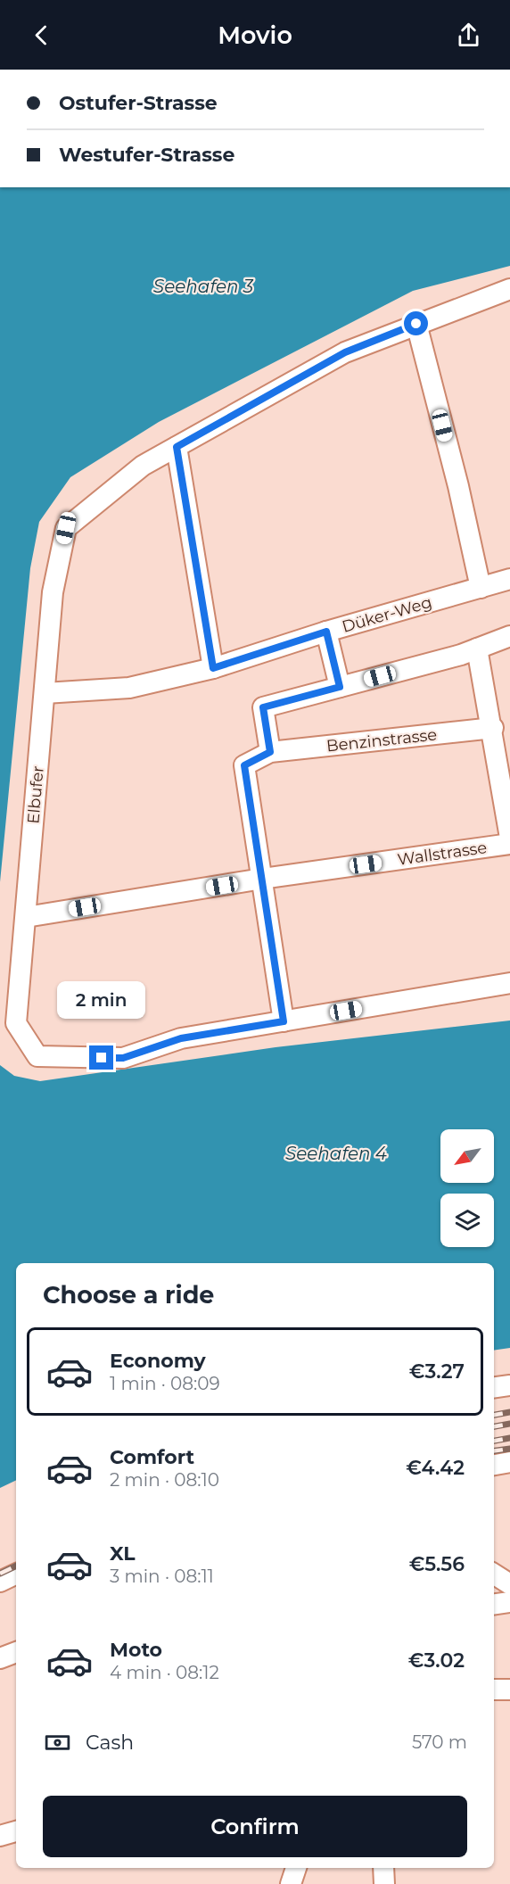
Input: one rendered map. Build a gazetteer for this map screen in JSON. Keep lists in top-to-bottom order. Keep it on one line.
{"streets":{"lane":["Düker-Weg","Benzinstrasse","Elbufer","Wallstrasse"]},"crossings":[["Düker-Weg","Elbufer"],["Elbufer","Wallstrasse"]],"water":["Seehafen 3","Seehafen 4"],"north":"bottom left","page":{"header":"Movio","banner":["Ostufer-Strasse","Westufer-Strasse"],"bubble":"2 min","heading":"Choose a ride","list":[{"name":"Economy","note":"1 min · 08:09","value":"€3.27"},{"name":"Comfort","note":"2 min · 08:10","value":"€4.42"},{"name":"XL","note":"3 min · 08:11","value":"€5.56"},{"name":"Moto","note":"4 min · 08:12","value":"€3.02"}],"pay":["Cash","570 m"],"buttons":"Confirm"}}
